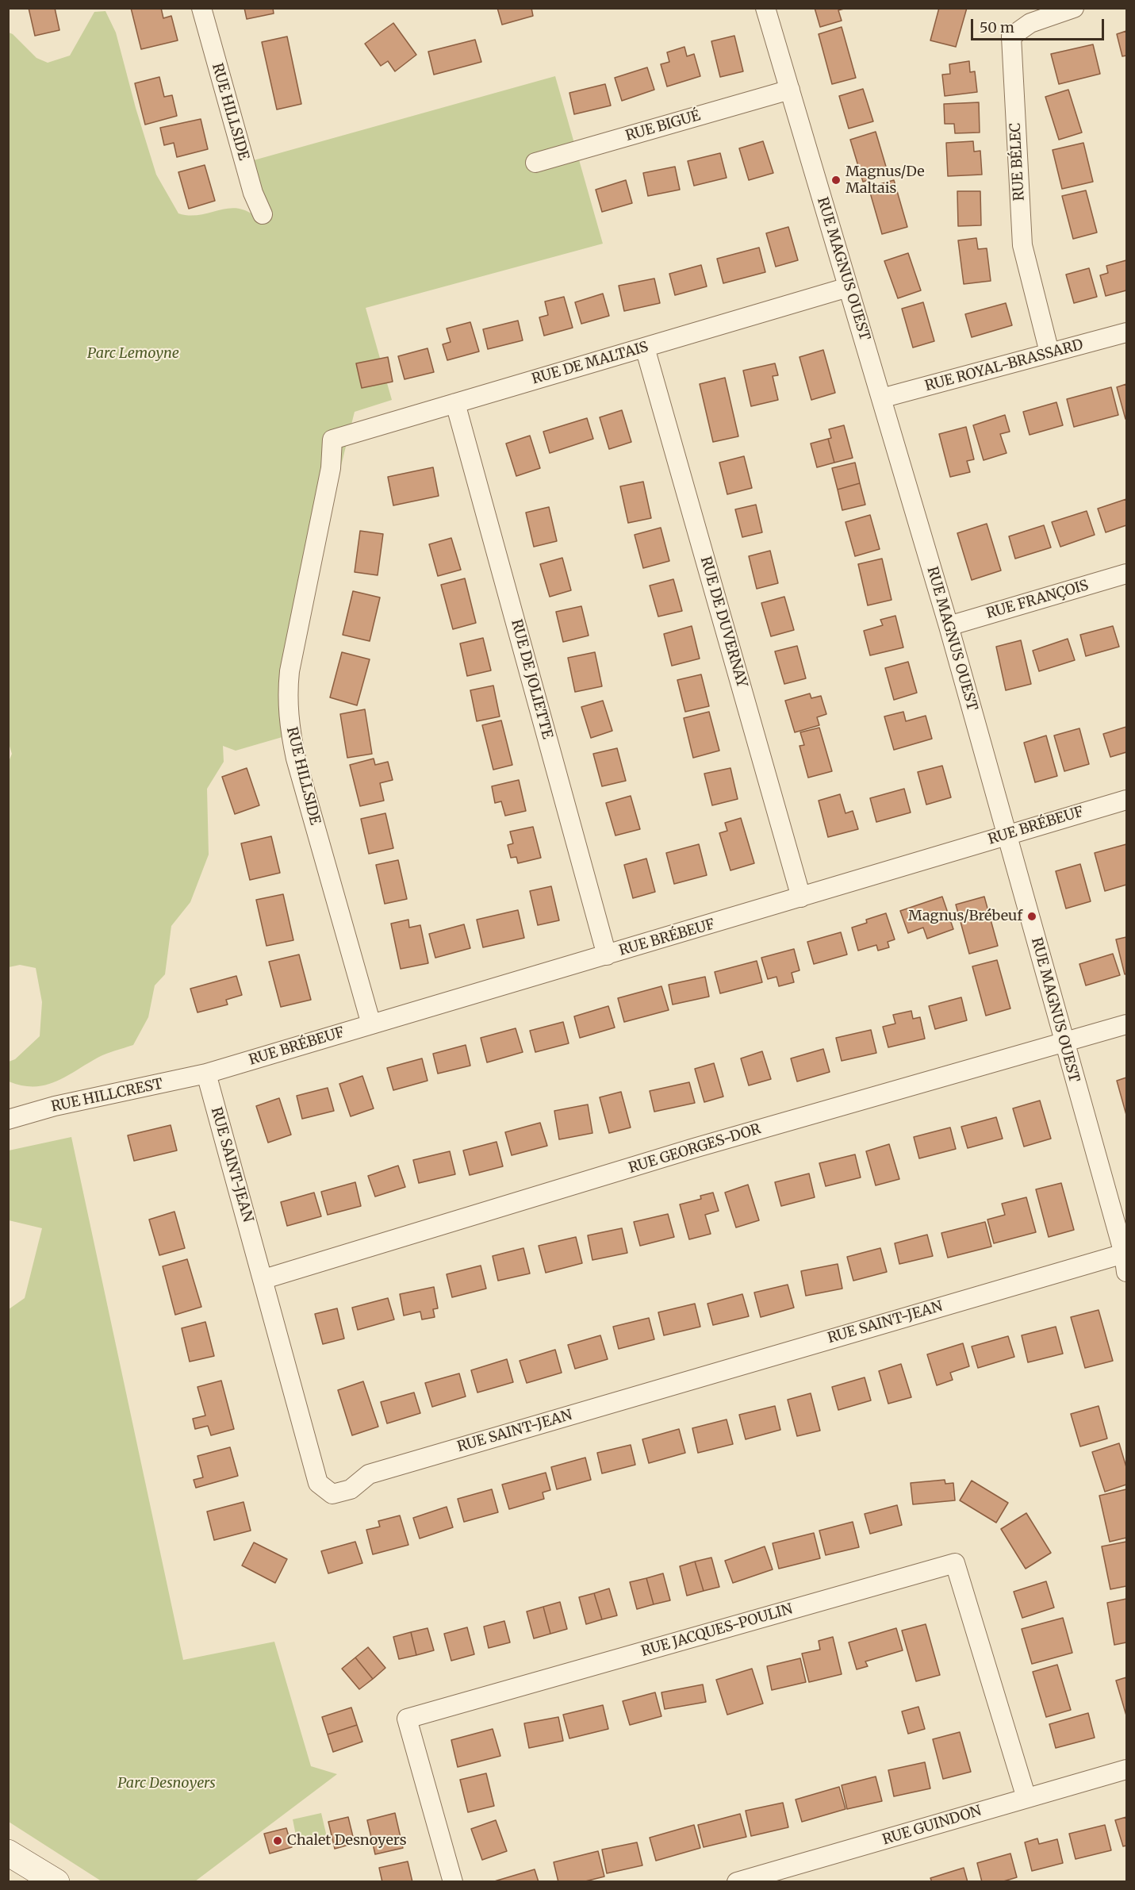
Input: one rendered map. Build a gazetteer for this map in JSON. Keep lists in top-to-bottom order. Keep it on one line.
{"streets":{"street":["RUE HILLSIDE","RUE BIGUÉ","RUE BÉLEC","RUE MAGNUS OUEST","RUE DE MALTAIS","RUE ROYAL-BRASSARD","RUE FRANÇOIS","RUE DE DUVERNAY","RUE DE JOLIETTE","RUE BRÉBEUF","RUE HILLCREST","RUE GEORGES-DOR","RUE SAINT-JEAN","RUE JACQUES-POULIN","RUE GUINDON"]},"crossings":[["RUE HILLSIDE","RUE DE MALTAIS"],["RUE HILLSIDE","RUE BRÉBEUF"],["RUE BIGUÉ","RUE MAGNUS OUEST"],["RUE BÉLEC","RUE ROYAL-BRASSARD"],["RUE MAGNUS OUEST","RUE DE MALTAIS"],["RUE MAGNUS OUEST","RUE ROYAL-BRASSARD"],["RUE MAGNUS OUEST","RUE FRANÇOIS"],["RUE MAGNUS OUEST","RUE BRÉBEUF"],["RUE MAGNUS OUEST","RUE GEORGES-DOR"],["RUE MAGNUS OUEST","RUE SAINT-JEAN"],["RUE DE MALTAIS","RUE DE DUVERNAY"],["RUE DE MALTAIS","RUE DE JOLIETTE"],["RUE DE DUVERNAY","RUE BRÉBEUF"],["RUE DE JOLIETTE","RUE BRÉBEUF"],["RUE BRÉBEUF","RUE HILLCREST"],["RUE BRÉBEUF","RUE SAINT-JEAN"],["RUE HILLCREST","RUE SAINT-JEAN"],["RUE GEORGES-DOR","RUE SAINT-JEAN"],["RUE JACQUES-POULIN","RUE GUINDON"]],"parks":["Parc Lemoyne","Parc Desnoyers"],"places":["Magnus/De Maltais","Magnus/Brébeuf","Chalet Desnoyers"],"scale_bar":"50 m"}
